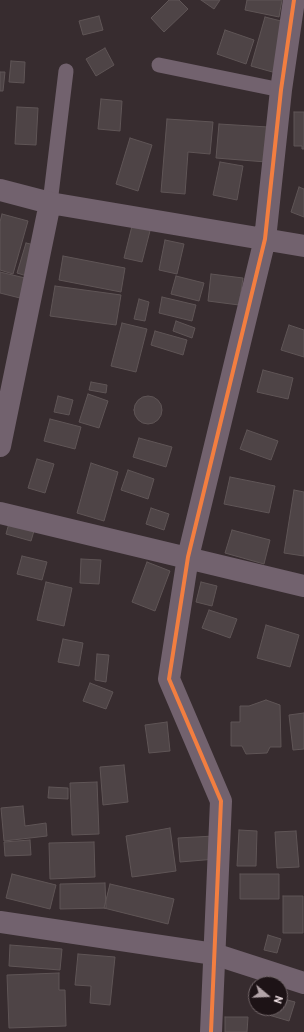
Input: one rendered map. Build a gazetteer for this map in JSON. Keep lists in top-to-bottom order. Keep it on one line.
{"north":"right"}
